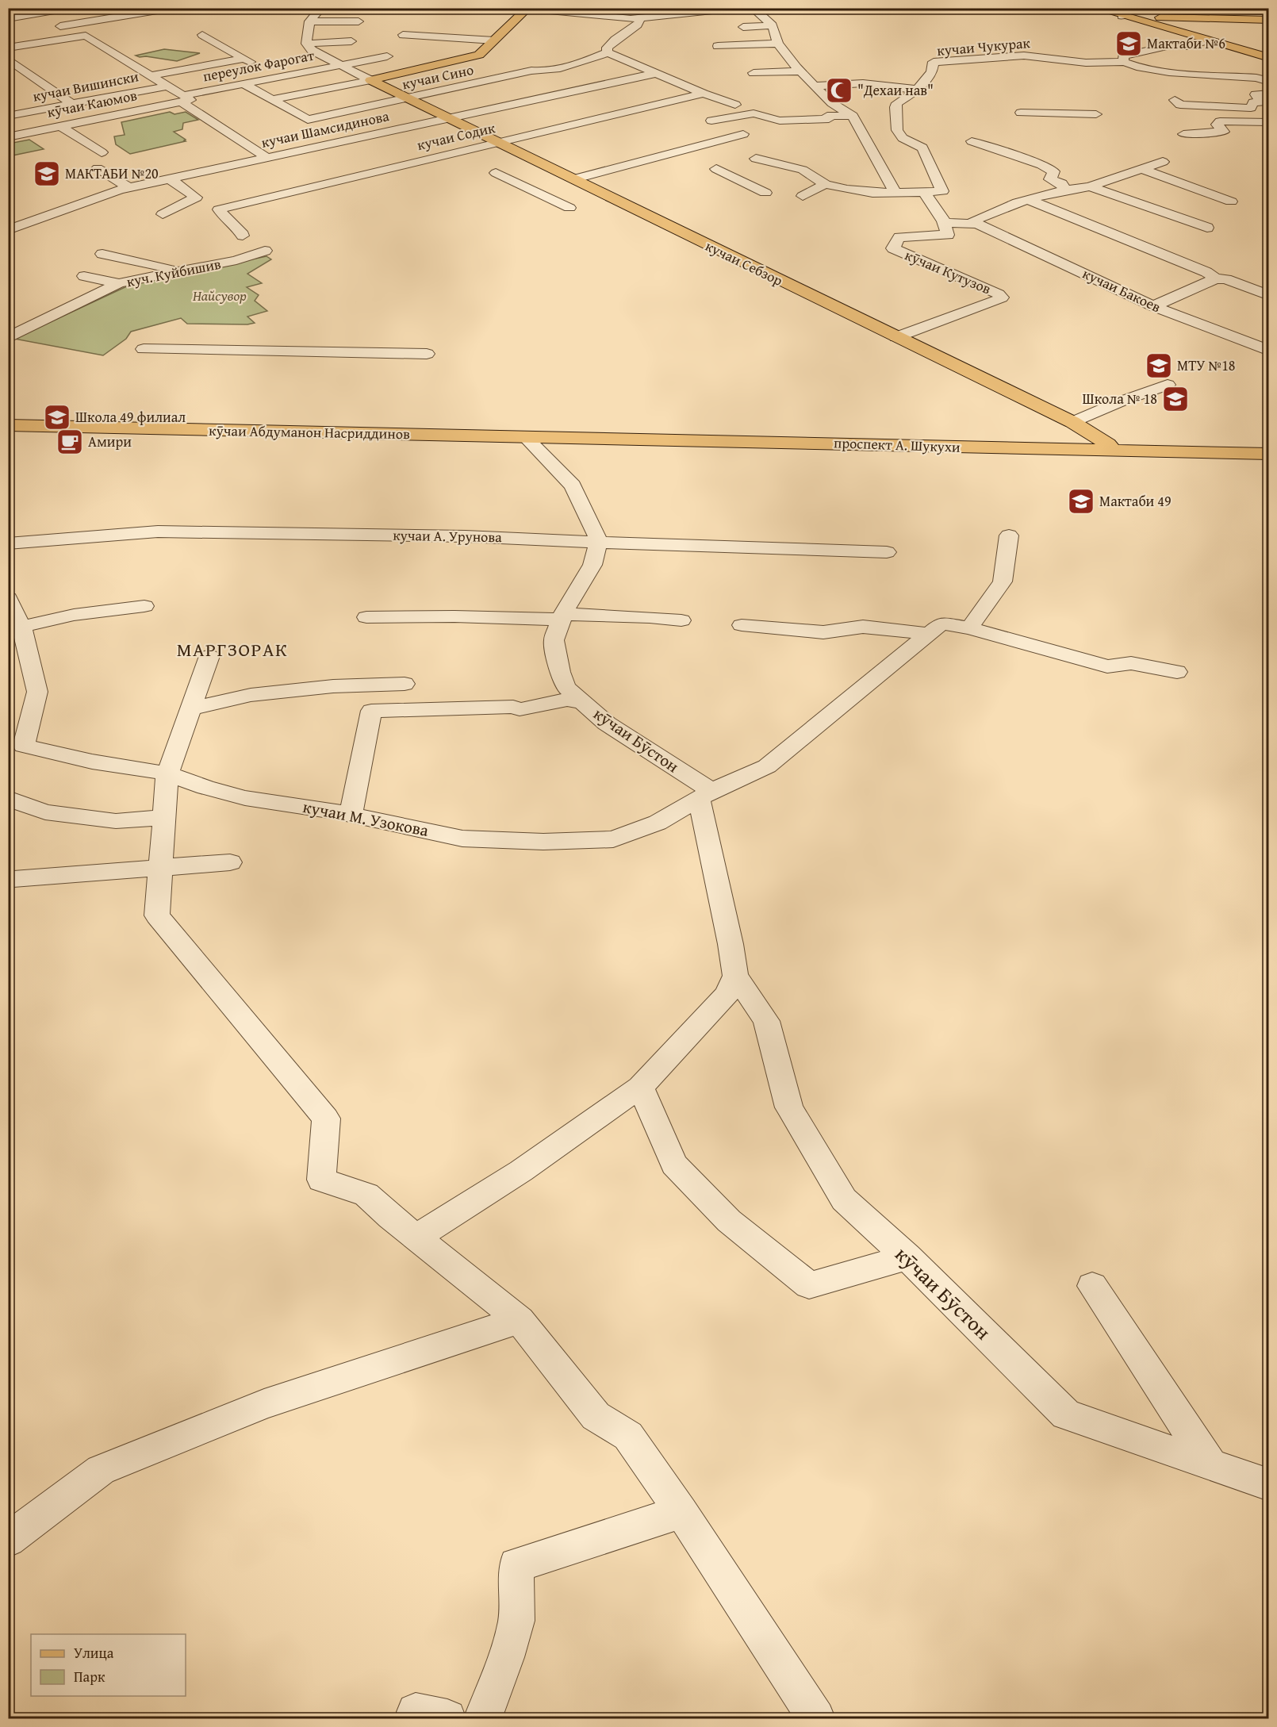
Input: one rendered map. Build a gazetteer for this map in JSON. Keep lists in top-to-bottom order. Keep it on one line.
{"streets":{"main road":["кучаи Себзор","кӯчаи Абдуманон Насриддинов","проспект А. Шукухи"],"street":["кучаи Чукурак","переулок Фарогат","кучаи Сино","кучаи Вишински","кӯчаи Каюмов","кучаи Шамсидинова","кучаи Содик","кӯчаи Кутузов","куч. Куйбишив","кучаи Бакоев","кучаи А. Урунова","кӯчаи Бӯстон","кучаи М. Узокова"]},"crossings":[["переулок Фарогат","кӯчаи Каюмов"],["кучаи Сино","кучаи Себзор"],["кучаи Шамсидинова","кучаи Себзор"],["кучаи Содик","кучаи Себзор"],["кучаи Себзор","кӯчаи Кутузов"],["кучаи Себзор","проспект А. Шукухи"],["кӯчаи Абдуманон Насриддинов","проспект А. Шукухи"],["кучаи А. Урунова","кӯчаи Бӯстон"],["кӯчаи Бӯстон","кучаи М. Узокова"]],"districts":["МАРГЗОРАК"],"parks":["Найсувор"],"places":{"school or university":["Мактаби №6","МАКТАБИ №20","МТУ №18","Школа № 18","Школа 49 филиал","Мактаби 49"],"mosque":["\"Дехаи нав\""],"cafe":["Амири"]},"legend":["Улица","Парк"]}
